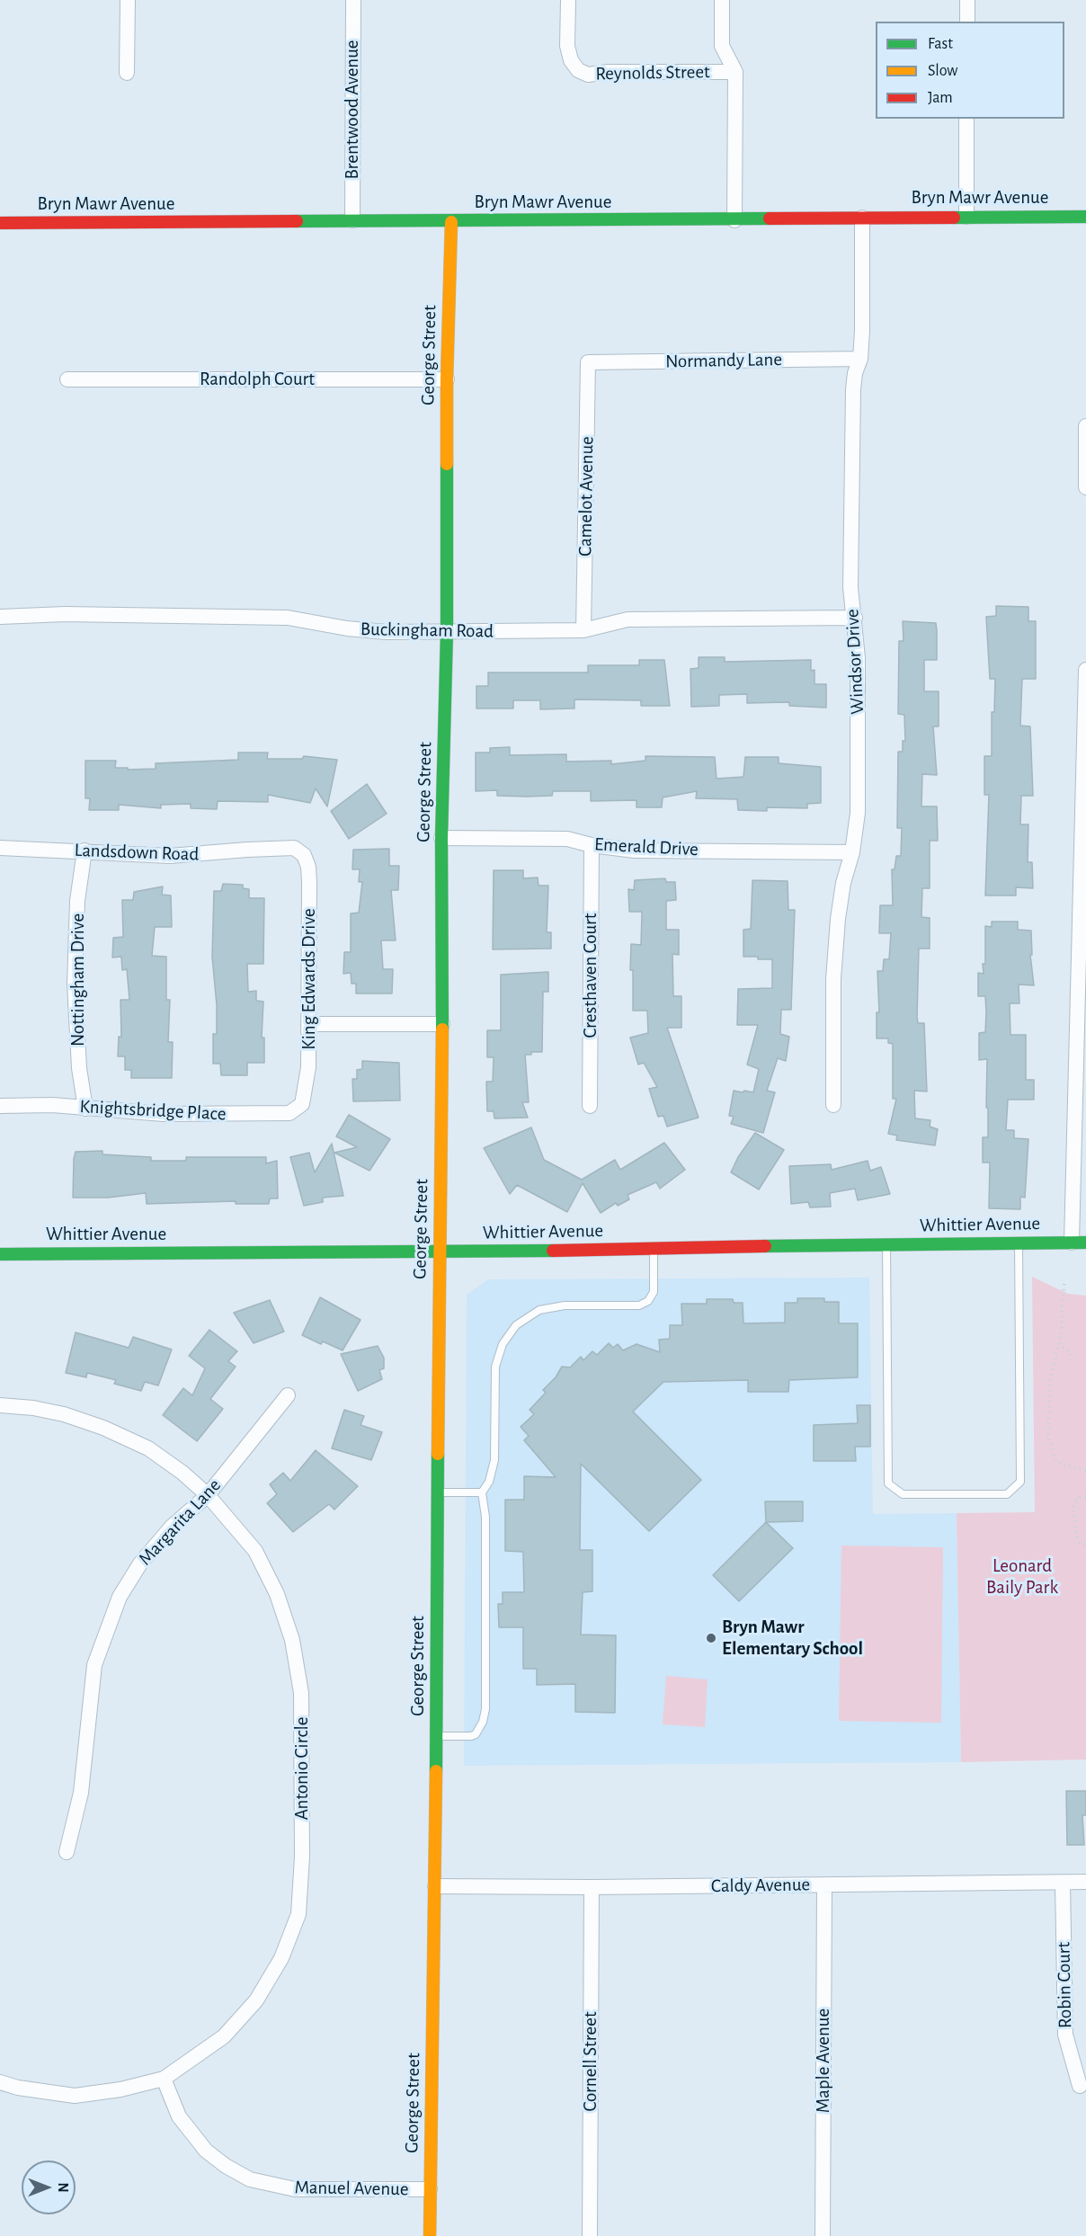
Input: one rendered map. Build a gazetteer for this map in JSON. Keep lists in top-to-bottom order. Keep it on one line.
{"streets":{"street":["Reynolds Street","Brentwood Avenue","Bryn Mawr Avenue","George Street","Normandy Lane","Randolph Court","Camelot Avenue","Buckingham Road","Windsor Drive","Emerald Drive","Landsdown Road","Cresthaven Court","King Edwards Drive","Nottingham Drive","Knightsbridge Place","Whittier Avenue","Margarita Lane","Antonio Circle","Caldy Avenue","Robin Court","Maple Avenue","Cornell Street","Manuel Avenue"]},"crossings":[["Reynolds Street","Bryn Mawr Avenue"],["Brentwood Avenue","Bryn Mawr Avenue"],["Bryn Mawr Avenue","George Street"],["Bryn Mawr Avenue","Windsor Drive"],["George Street","Randolph Court"],["George Street","Buckingham Road"],["George Street","Emerald Drive"],["George Street","Whittier Avenue"],["George Street","Caldy Avenue"],["George Street","Manuel Avenue"],["Normandy Lane","Camelot Avenue"],["Normandy Lane","Windsor Drive"],["Camelot Avenue","Buckingham Road"],["Buckingham Road","Windsor Drive"],["Windsor Drive","Emerald Drive"],["Emerald Drive","Cresthaven Court"],["Landsdown Road","King Edwards Drive"],["Landsdown Road","Nottingham Drive"],["King Edwards Drive","Knightsbridge Place"],["Nottingham Drive","Knightsbridge Place"],["Margarita Lane","Antonio Circle"],["Antonio Circle","Manuel Avenue"],["Caldy Avenue","Robin Court"],["Caldy Avenue","Maple Avenue"],["Caldy Avenue","Cornell Street"]],"parks":["Leonard Baily Park"],"places":["Bryn Mawr Elementary School"],"legend":["Fast","Slow","Jam"],"north":"right"}
